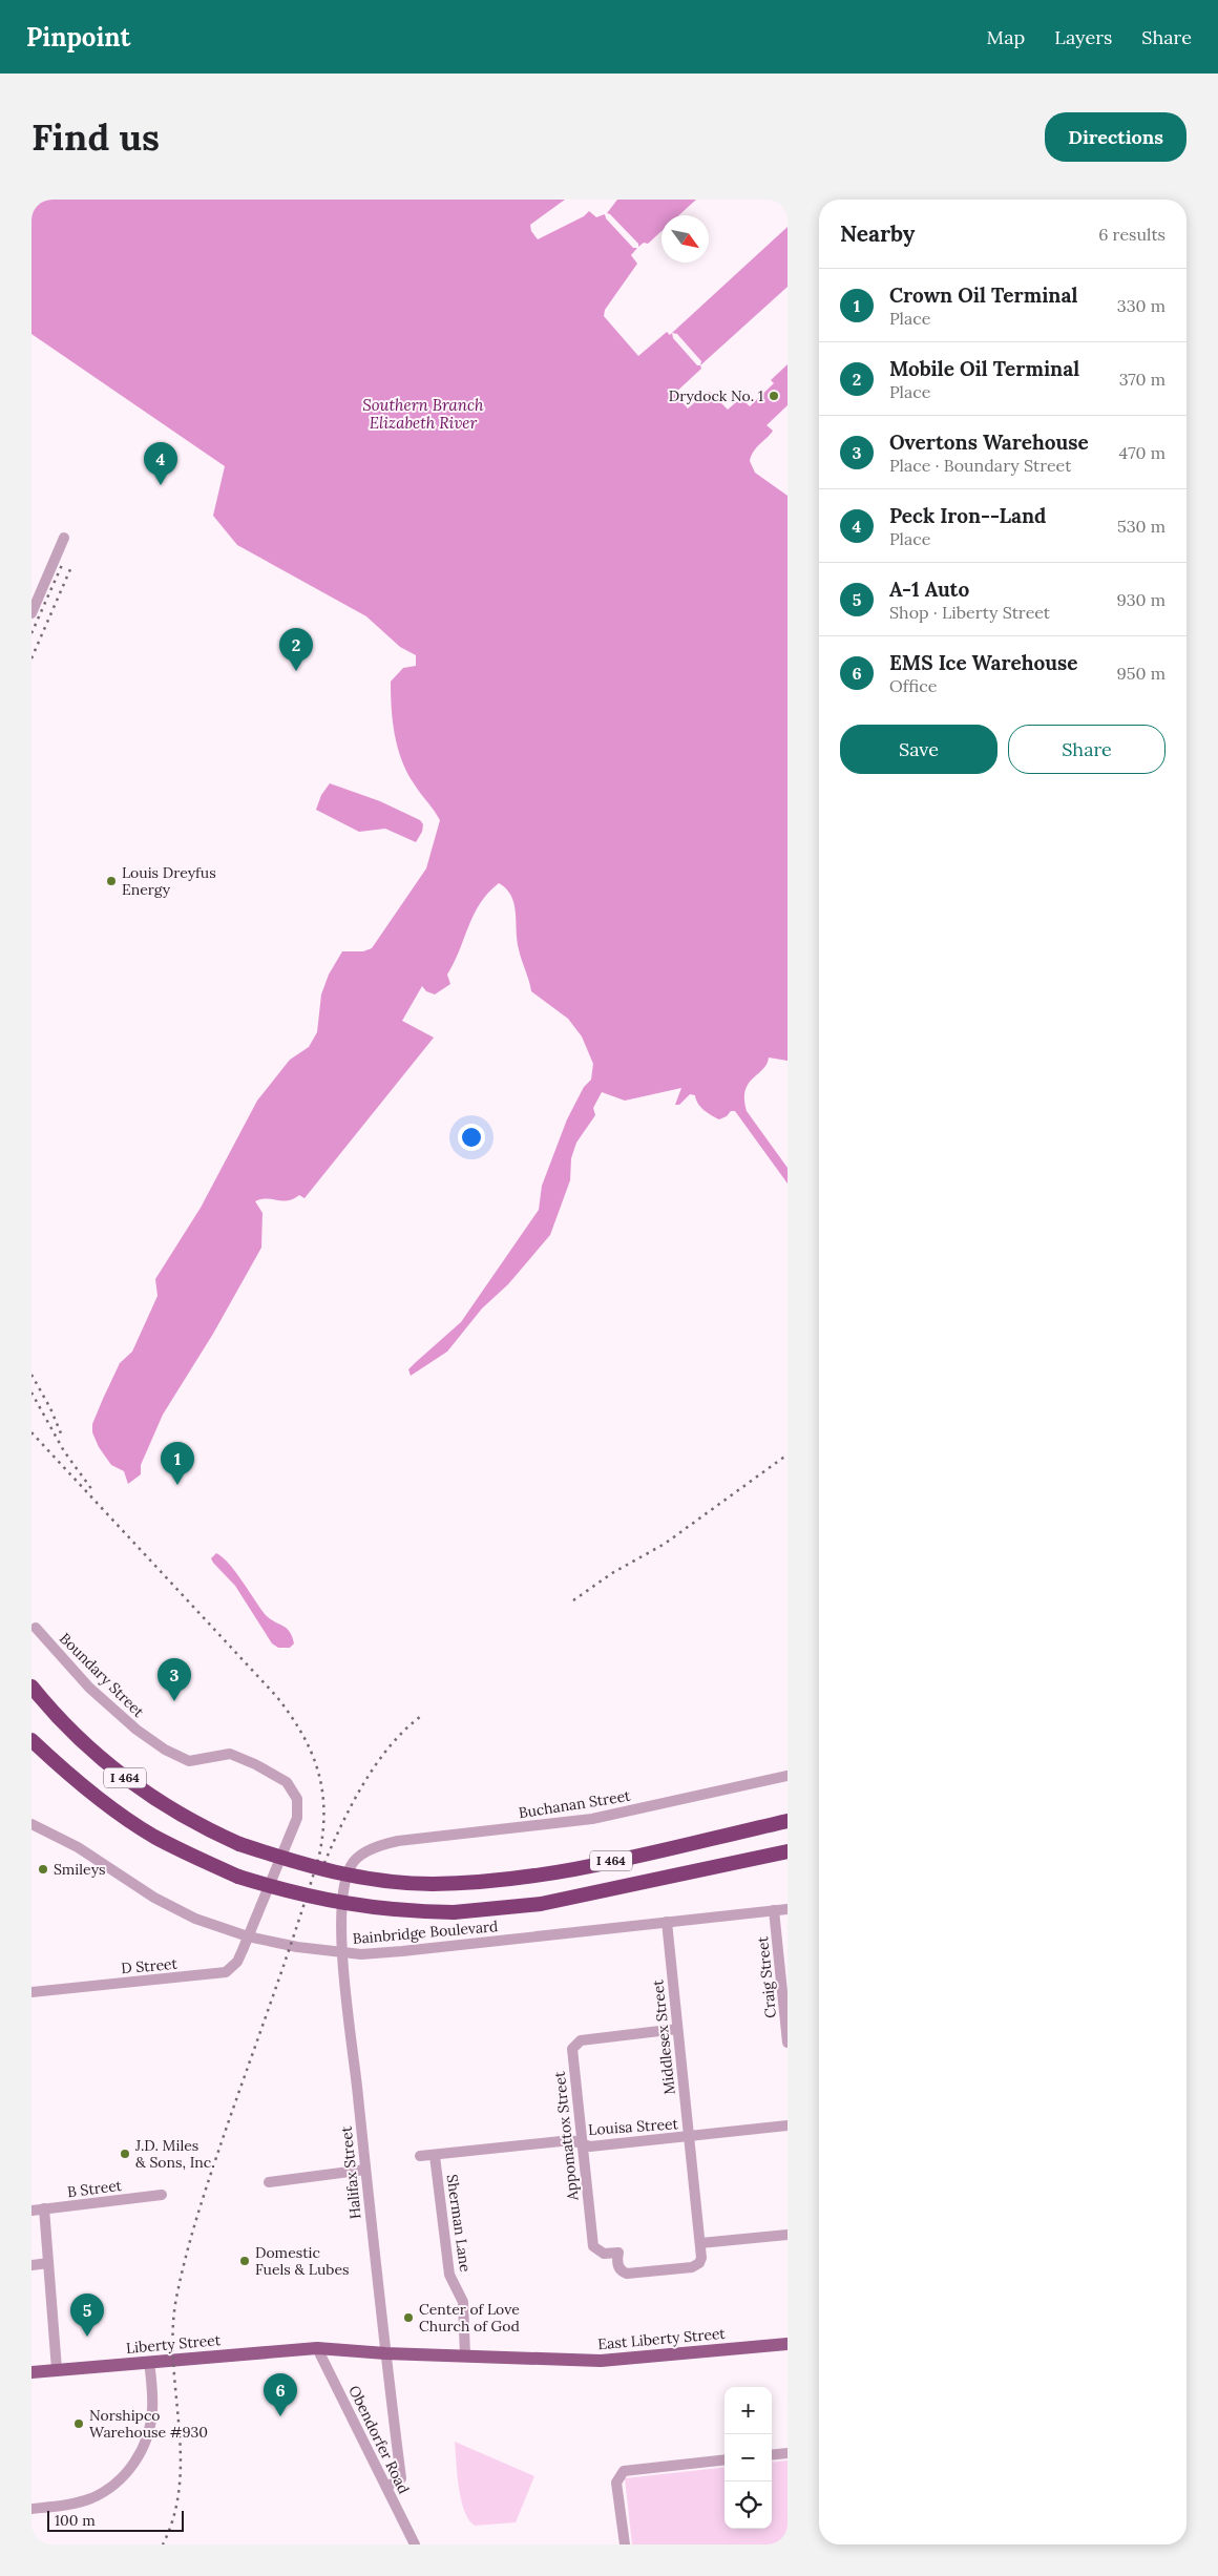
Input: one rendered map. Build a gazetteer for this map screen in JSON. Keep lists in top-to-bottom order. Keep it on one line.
{"streets":{"highway":["I 464"],"main road":["East Liberty Street","Liberty Street"],"street":["Boundary Street","Buchanan Street","Bainbridge Boulevard","D Street","Craig Street","Middlesex Street","Louisa Street","Appomattox Street","Halifax Street","B Street","Sherman Lane","Obendorfer Road"]},"crossings":[["Boundary Street","Bainbridge Boulevard"],["Boundary Street","D Street"],["Buchanan Street","Halifax Street"],["Bainbridge Boulevard","D Street"],["Bainbridge Boulevard","Craig Street"],["Bainbridge Boulevard","Middlesex Street"],["Bainbridge Boulevard","Halifax Street"],["Middlesex Street","Louisa Street"],["Middlesex Street","Appomattox Street"],["Louisa Street","Appomattox Street"],["Louisa Street","Sherman Lane"],["Halifax Street","East Liberty Street"],["Halifax Street","Obendorfer Road"],["Sherman Lane","East Liberty Street"],["East Liberty Street","Liberty Street"],["East Liberty Street","Obendorfer Road"],["Liberty Street","Obendorfer Road"]],"water":["Southern Branch Elizabeth River"],"places":["Drydock No. 1","Louis Dreyfus Energy","Smileys","J.D. Miles & Sons, Inc.","Domestic Fuels & Lubes","Center of Love Church of God","Norshipco Warehouse #930"],"scale_bar":"100 m","north":"bottom right","page":{"header":"Pinpoint","nav":["Map","Layers","Share"],"buttons":["Directions",["Save","Share"]],"title":"Find us","heading":["Nearby","6 results"],"list":[{"mark":"1","name":"Crown Oil Terminal","note":"Place","value":"330 m"},{"mark":"2","name":"Mobile Oil Terminal","note":"Place","value":"370 m"},{"mark":"3","name":"Overtons Warehouse","note":"Place · Boundary Street","value":"470 m"},{"mark":"4","name":"Peck Iron--Land","note":"Place","value":"530 m"},{"mark":"5","name":"A-1 Auto","note":"Shop · Liberty Street","value":"930 m"},{"mark":"6","name":"EMS Ice Warehouse","note":"Office","value":"950 m"}],"pins":["4","2","1","3","5","6"],"map_buttons":["+","−"],"scale":"100 m"}}
